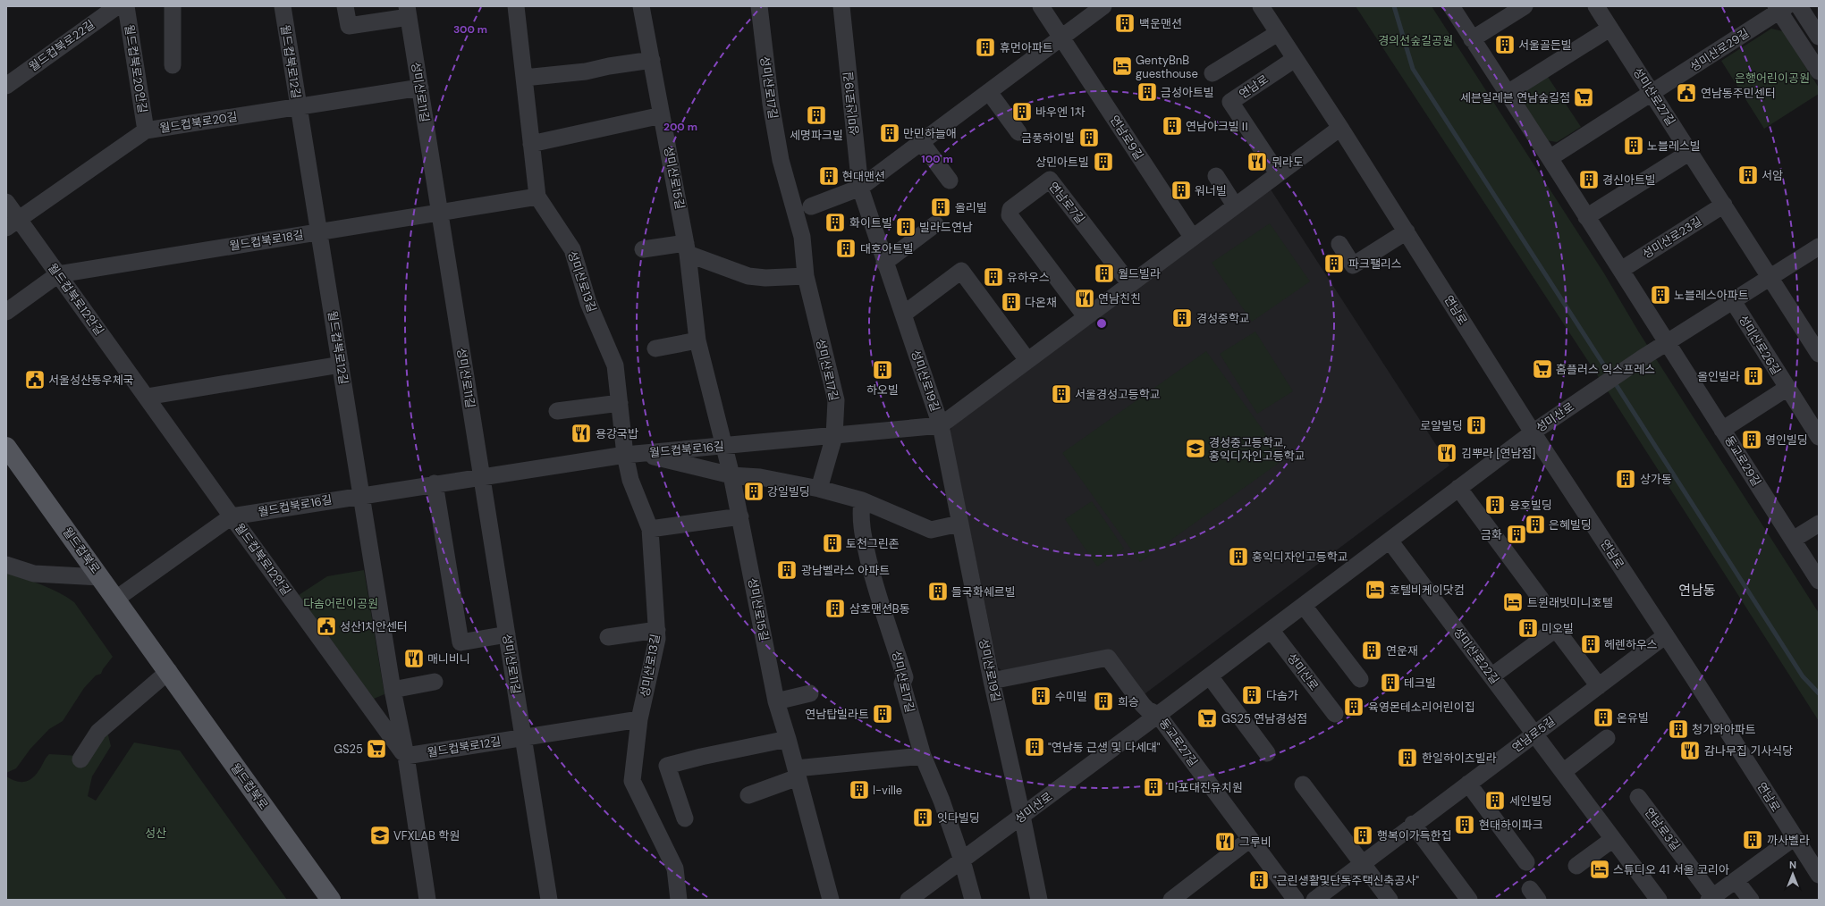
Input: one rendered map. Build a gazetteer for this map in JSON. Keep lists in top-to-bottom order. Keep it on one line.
{"streets":{"main road":["월드컵북로"],"street":["월드컵북로22길","성미산로29길","월드컵북로12길","월드컵북로20안길","연남로","성미산로17길","성미산로11길","성미산로27길","성미산로19길","월드컵북로20길","연남로9길","성미산로15길","연남로7길","성미산로23길","월드컵북로18길","성미산로13길","월드컵북로12안길","성미산로26길","성미산로","월드컵북로16길","동교로29길","성미산로22길","연남로5길","동교로27길","연남로3길"]},"crossings":[["성미산로29길","성미산로27길"],["월드컵북로12길","성미산로11길"],["월드컵북로12길","월드컵북로20길"],["월드컵북로12길","월드컵북로18길"],["월드컵북로12길","월드컵북로12안길"],["월드컵북로12길","월드컵북로16길"],["월드컵북로20안길","월드컵북로20길"],["연남로","성미산로"],["연남로","연남로5길"],["연남로","연남로3길"],["성미산로17길","성미산로"],["성미산로17길","월드컵북로16길"],["성미산로11길","월드컵북로20길"],["성미산로11길","월드컵북로18길"],["성미산로11길","월드컵북로16길"],["성미산로27길","성미산로23길"],["성미산로27길","성미산로"],["성미산로19길","성미산로"],["성미산로19길","월드컵북로16길"],["월드컵북로20길","월드컵북로12안길"],["성미산로15길","월드컵북로16길"],["월드컵북로18길","성미산로13길"],["월드컵북로18길","월드컵북로12안길"],["성미산로13길","월드컵북로16길"],["월드컵북로12안길","월드컵북로16길"],["성미산로26길","성미산로"],["성미산로26길","동교로29길"],["성미산로","동교로29길"],["성미산로","성미산로22길"],["성미산로","동교로27길"],["월드컵북로16길","월드컵북로"],["성미산로22길","연남로5길"]],"districts":["연남동"],"parks":["경의선숲길공원","은행어린이공원","다솜어린이공원","성산"],"places":{"building":["백운맨션","서울골든빌","휴먼아파트","금성아트빌","바우엔 1차","세명파크빌","연남아크빌Ⅱ","만민하늘애","금풍하이빌","노블레스빌","상민아트빌","서암","현대맨션","경신아트빌","워너빌","올리빌","화이트빌","빌라드연남","대호아트빌","파크팰리스","월드빌라","유하우스","노블레스아파트","다온채","경성중학교","하오빌","올인빌라","서울경성고등학교","로얄빌딩","영인빌딩","상가동","강일빌딩","용호빌딩","은혜빌딩","금화","토천그린존","홍익디자인고등학교","광남벨라스 아파트","들국화쉐르빌","삼호맨션B동","미오빌","헤렌하우스","연운재","테크빌","다솜가","수미빌","희승","육영몬테소리어린이집","연남탑빌라트","온유빌","청기와아파트","\"연남동 근생 및 다세대\"","한일하이츠빌라","마포대진유치원","I-ville","세인빌딩","잇다빌딩","현대하이파크","행복이가득한집","까사벨라","\"근린생활및단독주택신축공사\""],"hotel":["GentyBnB guesthouse","호텔비케이닷컴","트윈래빗미니호텔","스튜디오 41 서올 코리아"],"public building":["연남동주민센터","서울성산동우체국","성산1치안센터"],"supermarket":["세븐일레븐 연남숲길점","홈플러스 익스프레스","GS25 연남경성점","GS25"],"restaurant":["뭐라도","연남친친","용강국밥","김뿌라 [연남점]","매니비니","감나무집 기사식당","그루비"],"school or university":["경성중고등학교, 홍익디자인고등학교","VFXLAB 학원"]},"north":"top","rings":["300 m","200 m","100 m"]}
